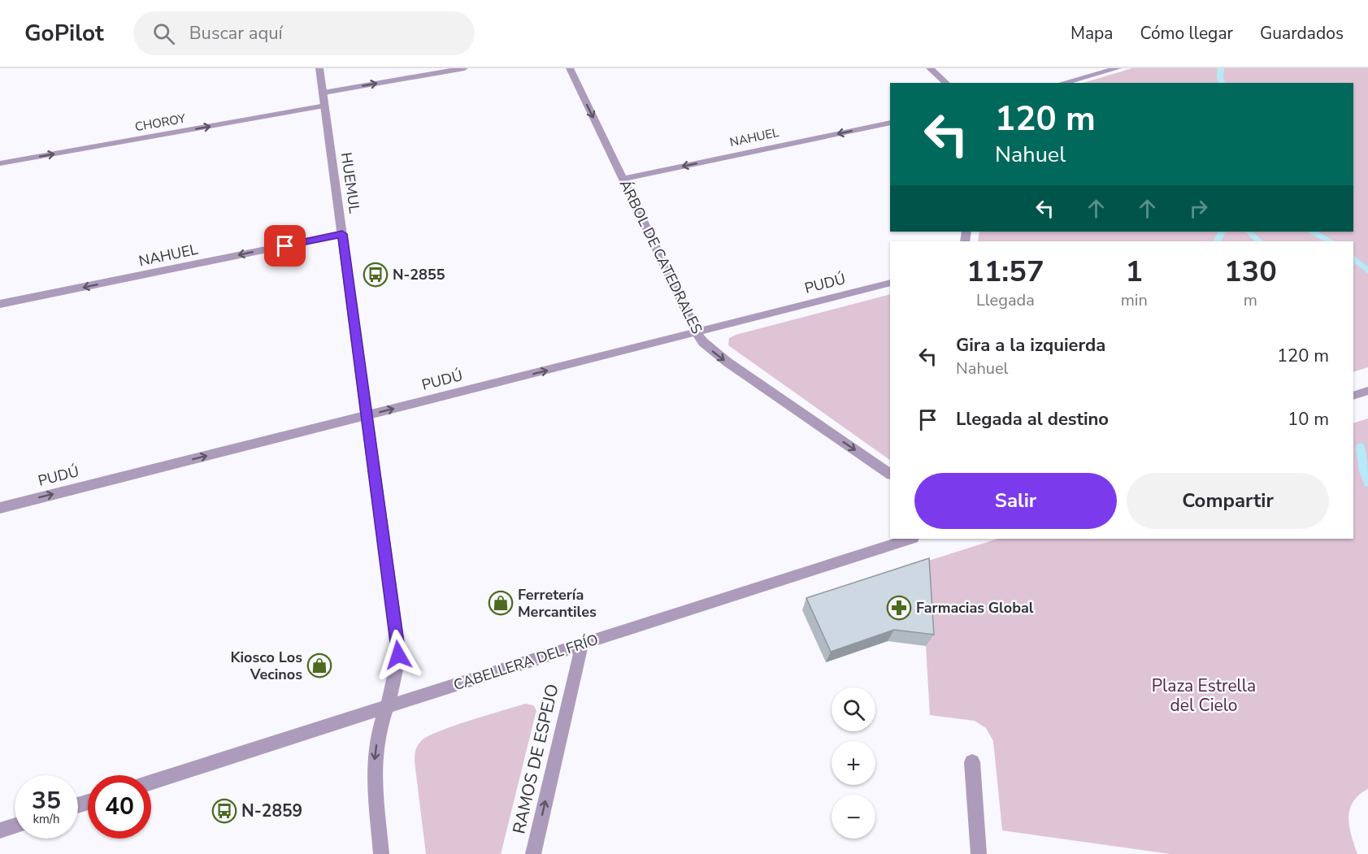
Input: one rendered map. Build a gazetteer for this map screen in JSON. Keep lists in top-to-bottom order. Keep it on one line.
{"streets":{"street":["CHOROY","NAHUEL","HUEMUL","ÁRBOL DE CATEDRALES","PUDÚ","CABELLERA DEL FRÍO","RAMOS DE ESPEJO"]},"crossings":[["CHOROY","HUEMUL"],["NAHUEL","HUEMUL"],["NAHUEL","ÁRBOL DE CATEDRALES"],["HUEMUL","PUDÚ"],["HUEMUL","CABELLERA DEL FRÍO"],["ÁRBOL DE CATEDRALES","PUDÚ"],["CABELLERA DEL FRÍO","RAMOS DE ESPEJO"]],"one_way":["CHOROY","NAHUEL","ÁRBOL DE CATEDRALES","PUDÚ","RAMOS DE ESPEJO"],"parks":["Plaza Estrella del Cielo"],"places":{"bus stop":["N-2855","N-2859"],"shop":["Ferretería Mercantiles","Kiosco Los Vecinos"],"pharmacy":["Farmacias Global"]},"page":{"header":"GoPilot","search":"Buscar aquí","nav":["Mapa","Cómo llegar","Guardados"],"turn":["120 m","Nahuel"],"eta":["11:57","Llegada","1","min","130","m"],"list":[{"name":"Gira a la izquierda","note":"Nahuel","value":"120 m"},{"name":"Llegada al destino","value":"10 m"}],"buttons":["Salir","Compartir"],"map_buttons":["+","−"],"speed":"35 km/h","limit":"40"}}
